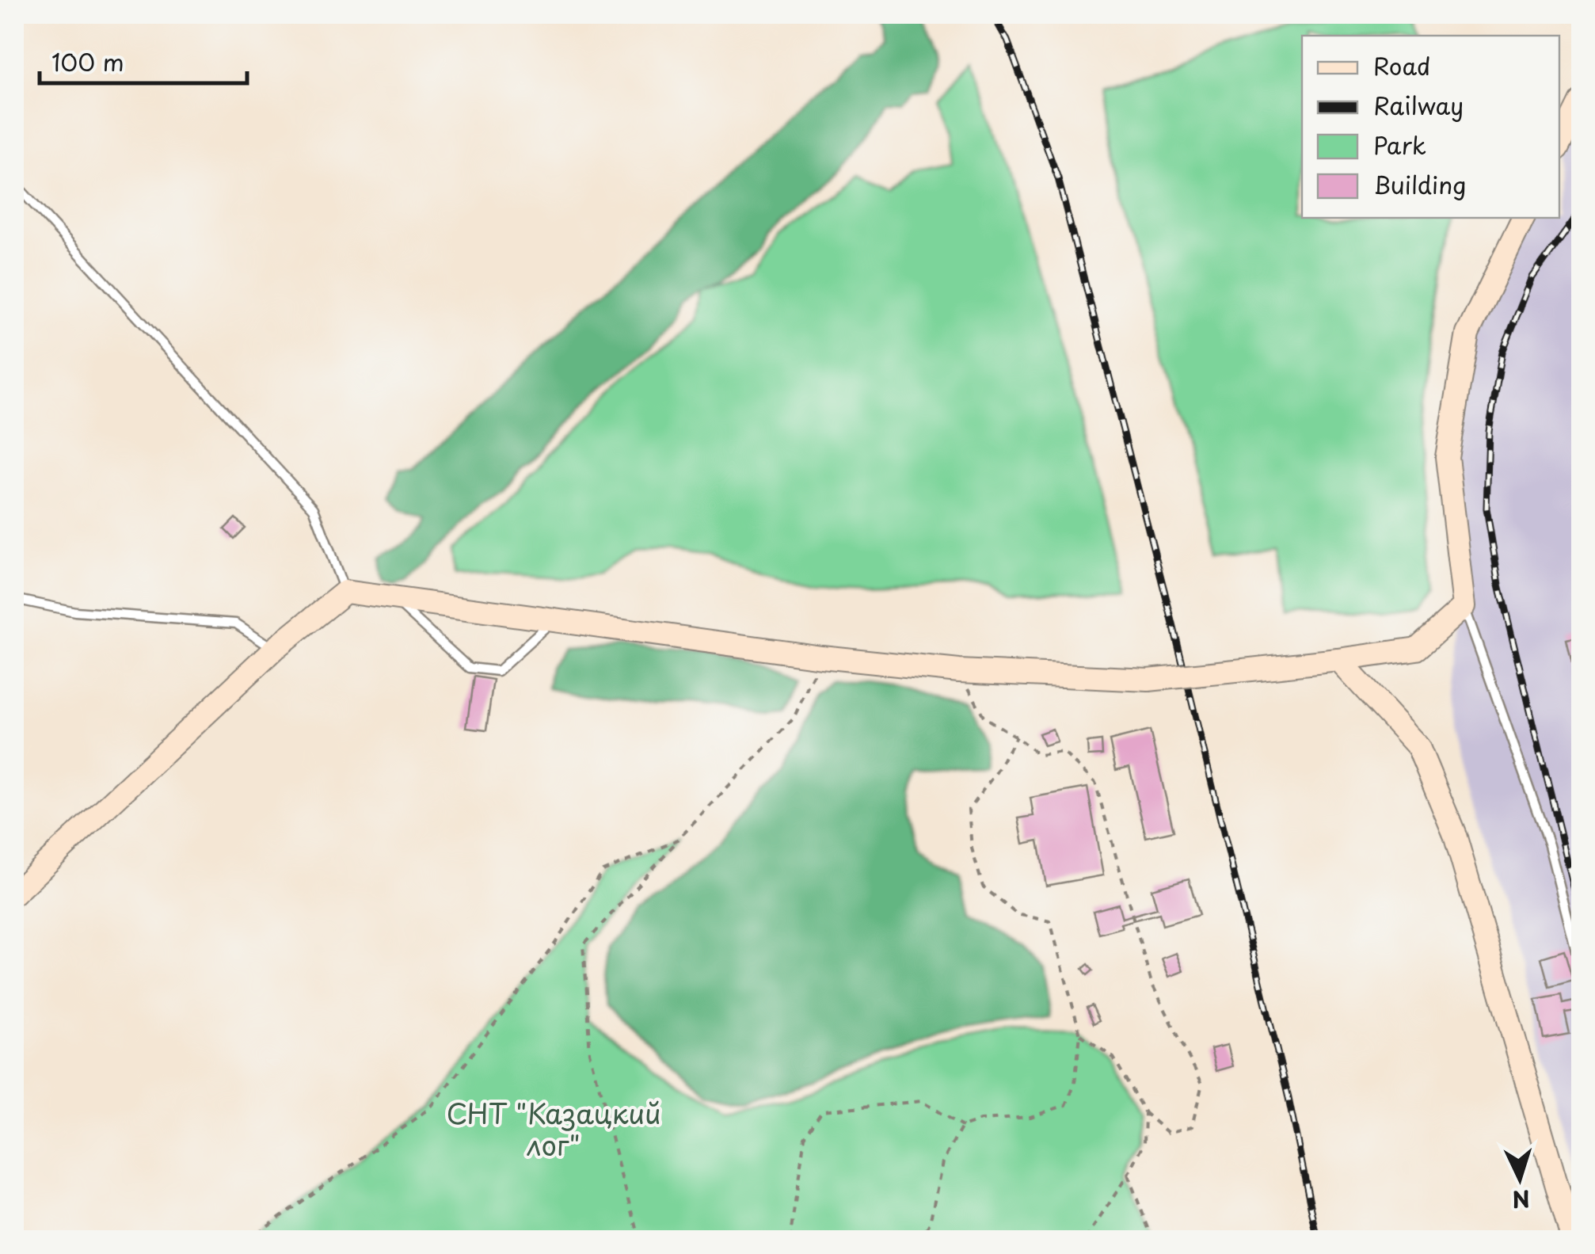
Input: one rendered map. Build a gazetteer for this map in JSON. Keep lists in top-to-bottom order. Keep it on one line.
{"parks":["СНТ \"Казацкий лог\""],"legend":["Road","Railway","Park","Building"],"scale_bar":"100 m","north":"bottom"}
